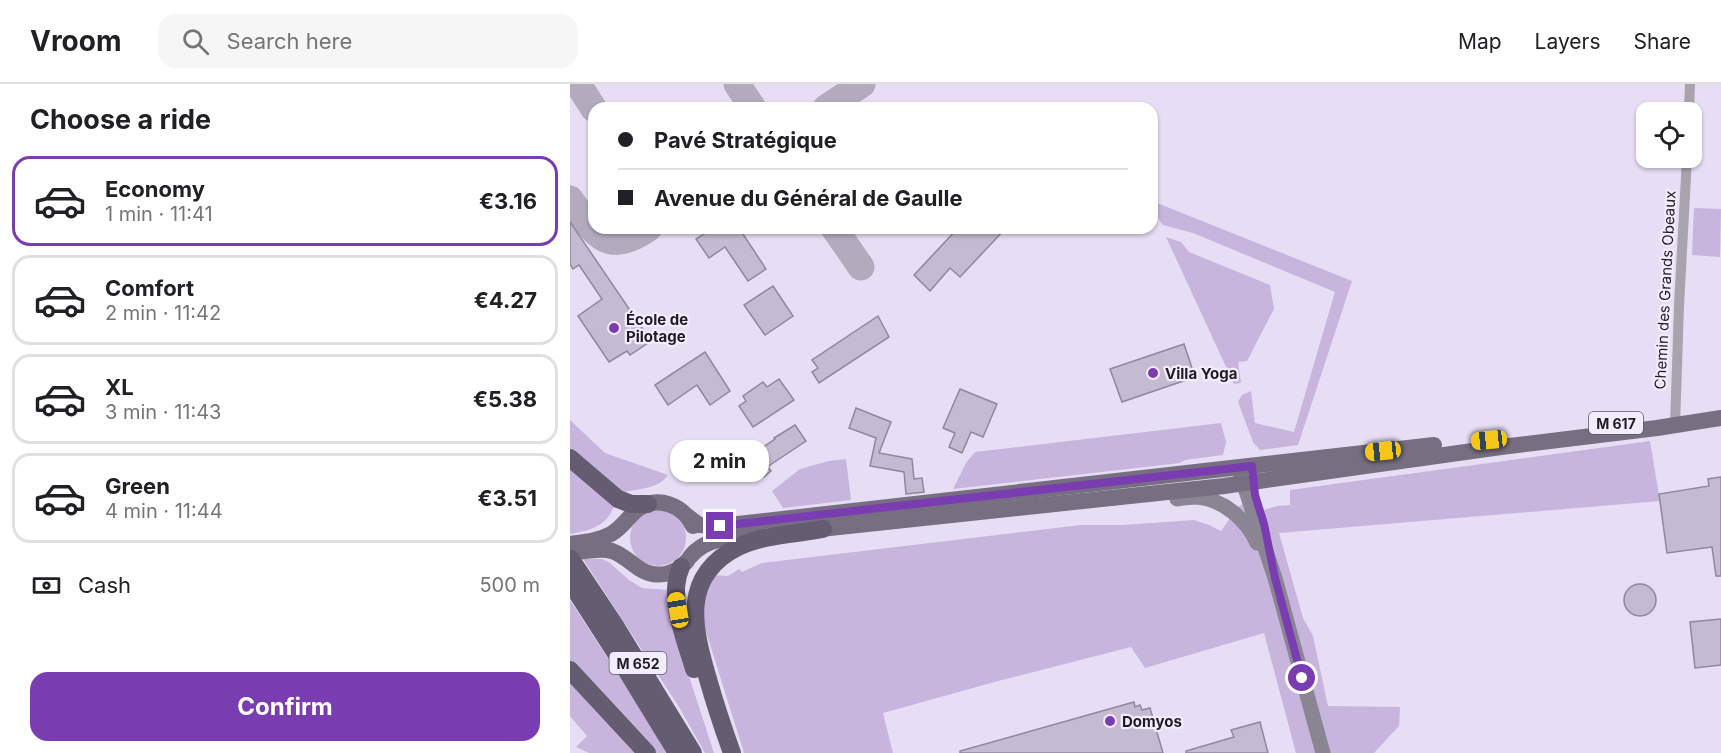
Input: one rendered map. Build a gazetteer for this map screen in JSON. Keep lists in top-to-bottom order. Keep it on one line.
{"streets":{"highway":["M 652"],"main road":["M 617"],"street":["Chemin des Grands Obeaux"]},"crossings":[["Chemin des Grands Obeaux","M 617"]],"places":["École de Pilotage","Villa Yoga","Domyos"],"page":{"header":"Vroom","search":"Search here","nav":["Map","Layers","Share"],"heading":"Choose a ride","banner":["Pavé Stratégique","Avenue du Général de Gaulle"],"list":[{"name":"Economy","note":"1 min · 11:41","value":"€3.16"},{"name":"Comfort","note":"2 min · 11:42","value":"€4.27"},{"name":"XL","note":"3 min · 11:43","value":"€5.38"},{"name":"Green","note":"4 min · 11:44","value":"€3.51"}],"bubble":"2 min","pay":["Cash","500 m"],"buttons":"Confirm"}}
